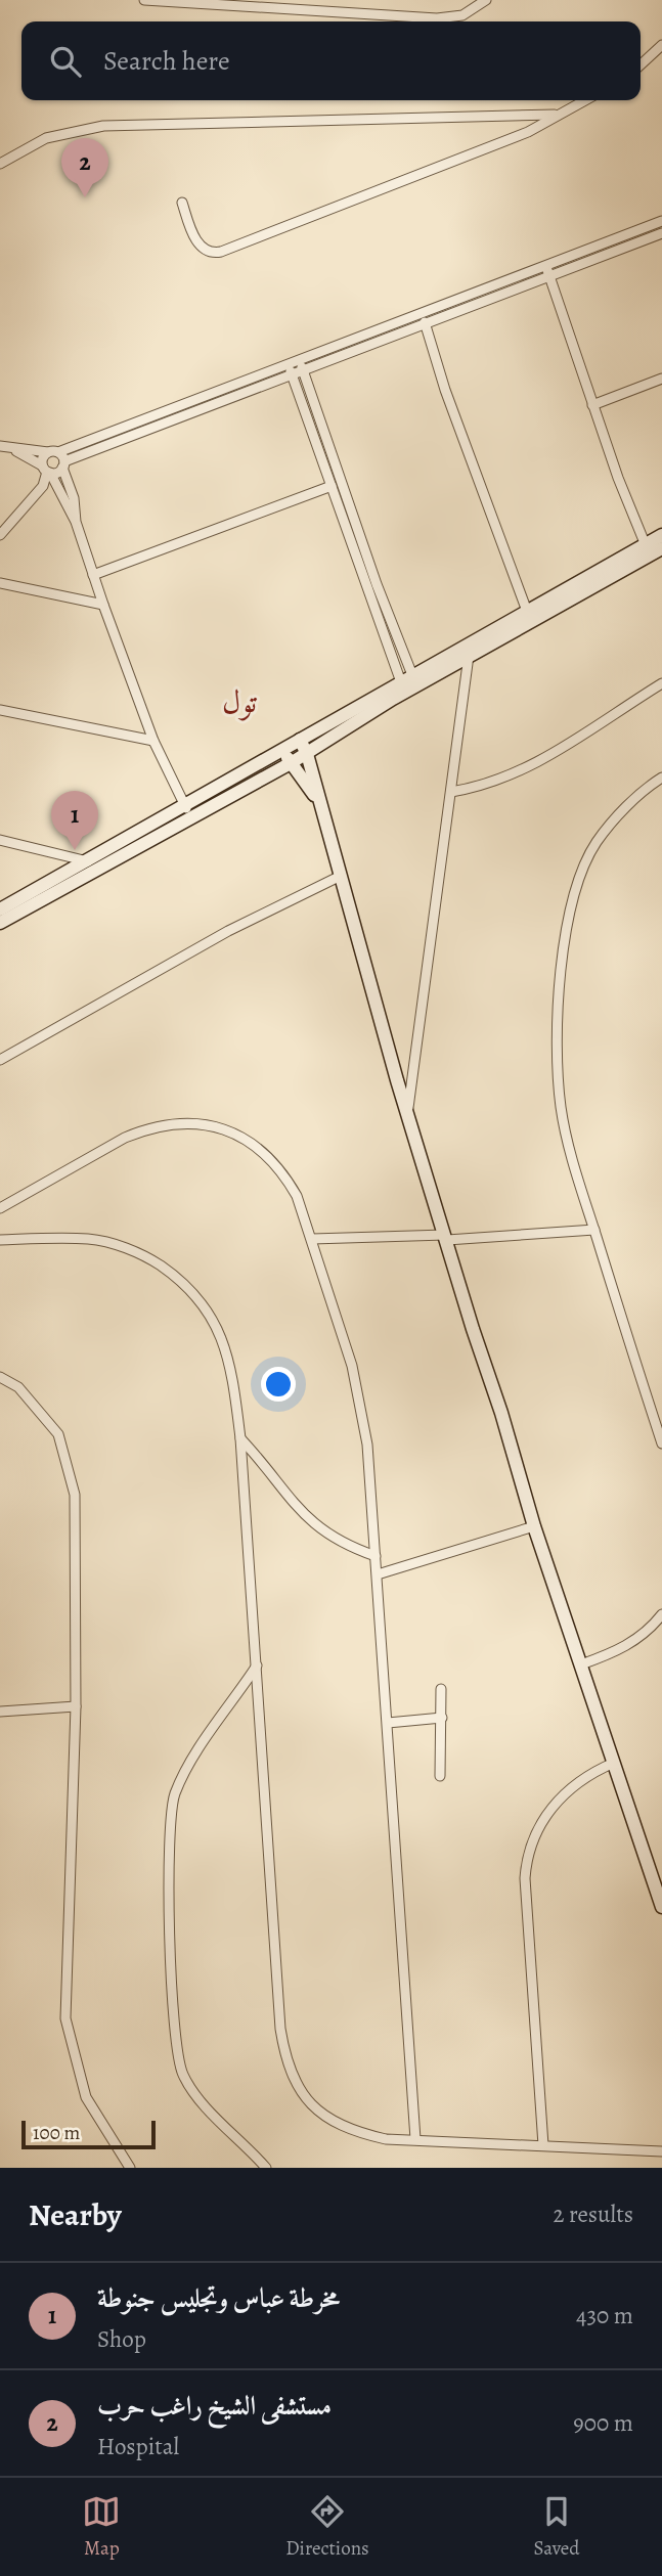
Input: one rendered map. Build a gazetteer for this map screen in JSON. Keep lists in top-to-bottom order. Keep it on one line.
{"districts":["تول"],"scale_bar":"100 m","page":{"search":"Search here","pins":["2","1"],"scale":"100 m","heading":["Nearby","2 results"],"list":[{"mark":"1","name":"مخرطة عباس وتجليس جنوطة","note":"Shop","value":"430 m"},{"mark":"2","name":"مستشفى الشيخ راغب حرب","note":"Hospital","value":"900 m"}],"nav":["Map","Directions","Saved"]}}
